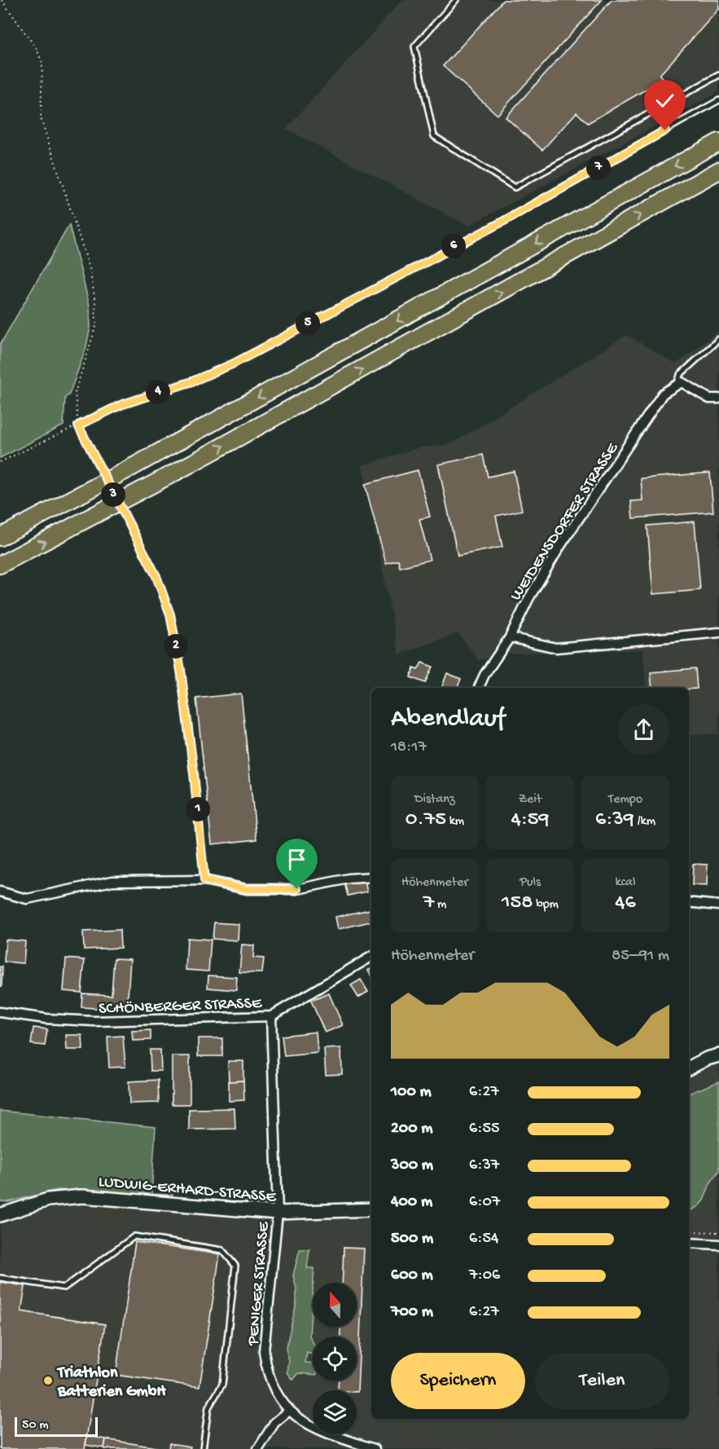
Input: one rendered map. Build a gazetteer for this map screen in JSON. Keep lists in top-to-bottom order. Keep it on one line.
{"streets":{"street":["WEIDENSDORFER STRASSE","SCHÖNBERGER STRASSE","LUDWIG-ERHARD-STRASSE","PENIGER STRASSE"]},"crossings":[["SCHÖNBERGER STRASSE","PENIGER STRASSE"],["LUDWIG-ERHARD-STRASSE","PENIGER STRASSE"]],"places":["Triathlon Batterien GmbH"],"scale_bar":"50 m","north":"top","page":{"pins":["7","6","5","4","3","2","1"],"heading":["Abendlauf","18:17"],"stats":[["Distanz","0.75 km"],["Zeit","4:59"],["Tempo","6:39 /km"],["Höhenmeter","7 m"],["Puls","158 bpm"],["kcal","46"]],"chart":["Höhenmeter","85–91 m"],"list":[{"name":"100 m","note":"6:27"},{"name":"200 m","note":"6:55"},{"name":"300 m","note":"6:37"},{"name":"400 m","note":"6:07"},{"name":"500 m","note":"6:54"},{"name":"600 m","note":"7:06"},{"name":"700 m","note":"6:27"}],"buttons":["Speichern","Teilen"],"scale":"50 m"}}
